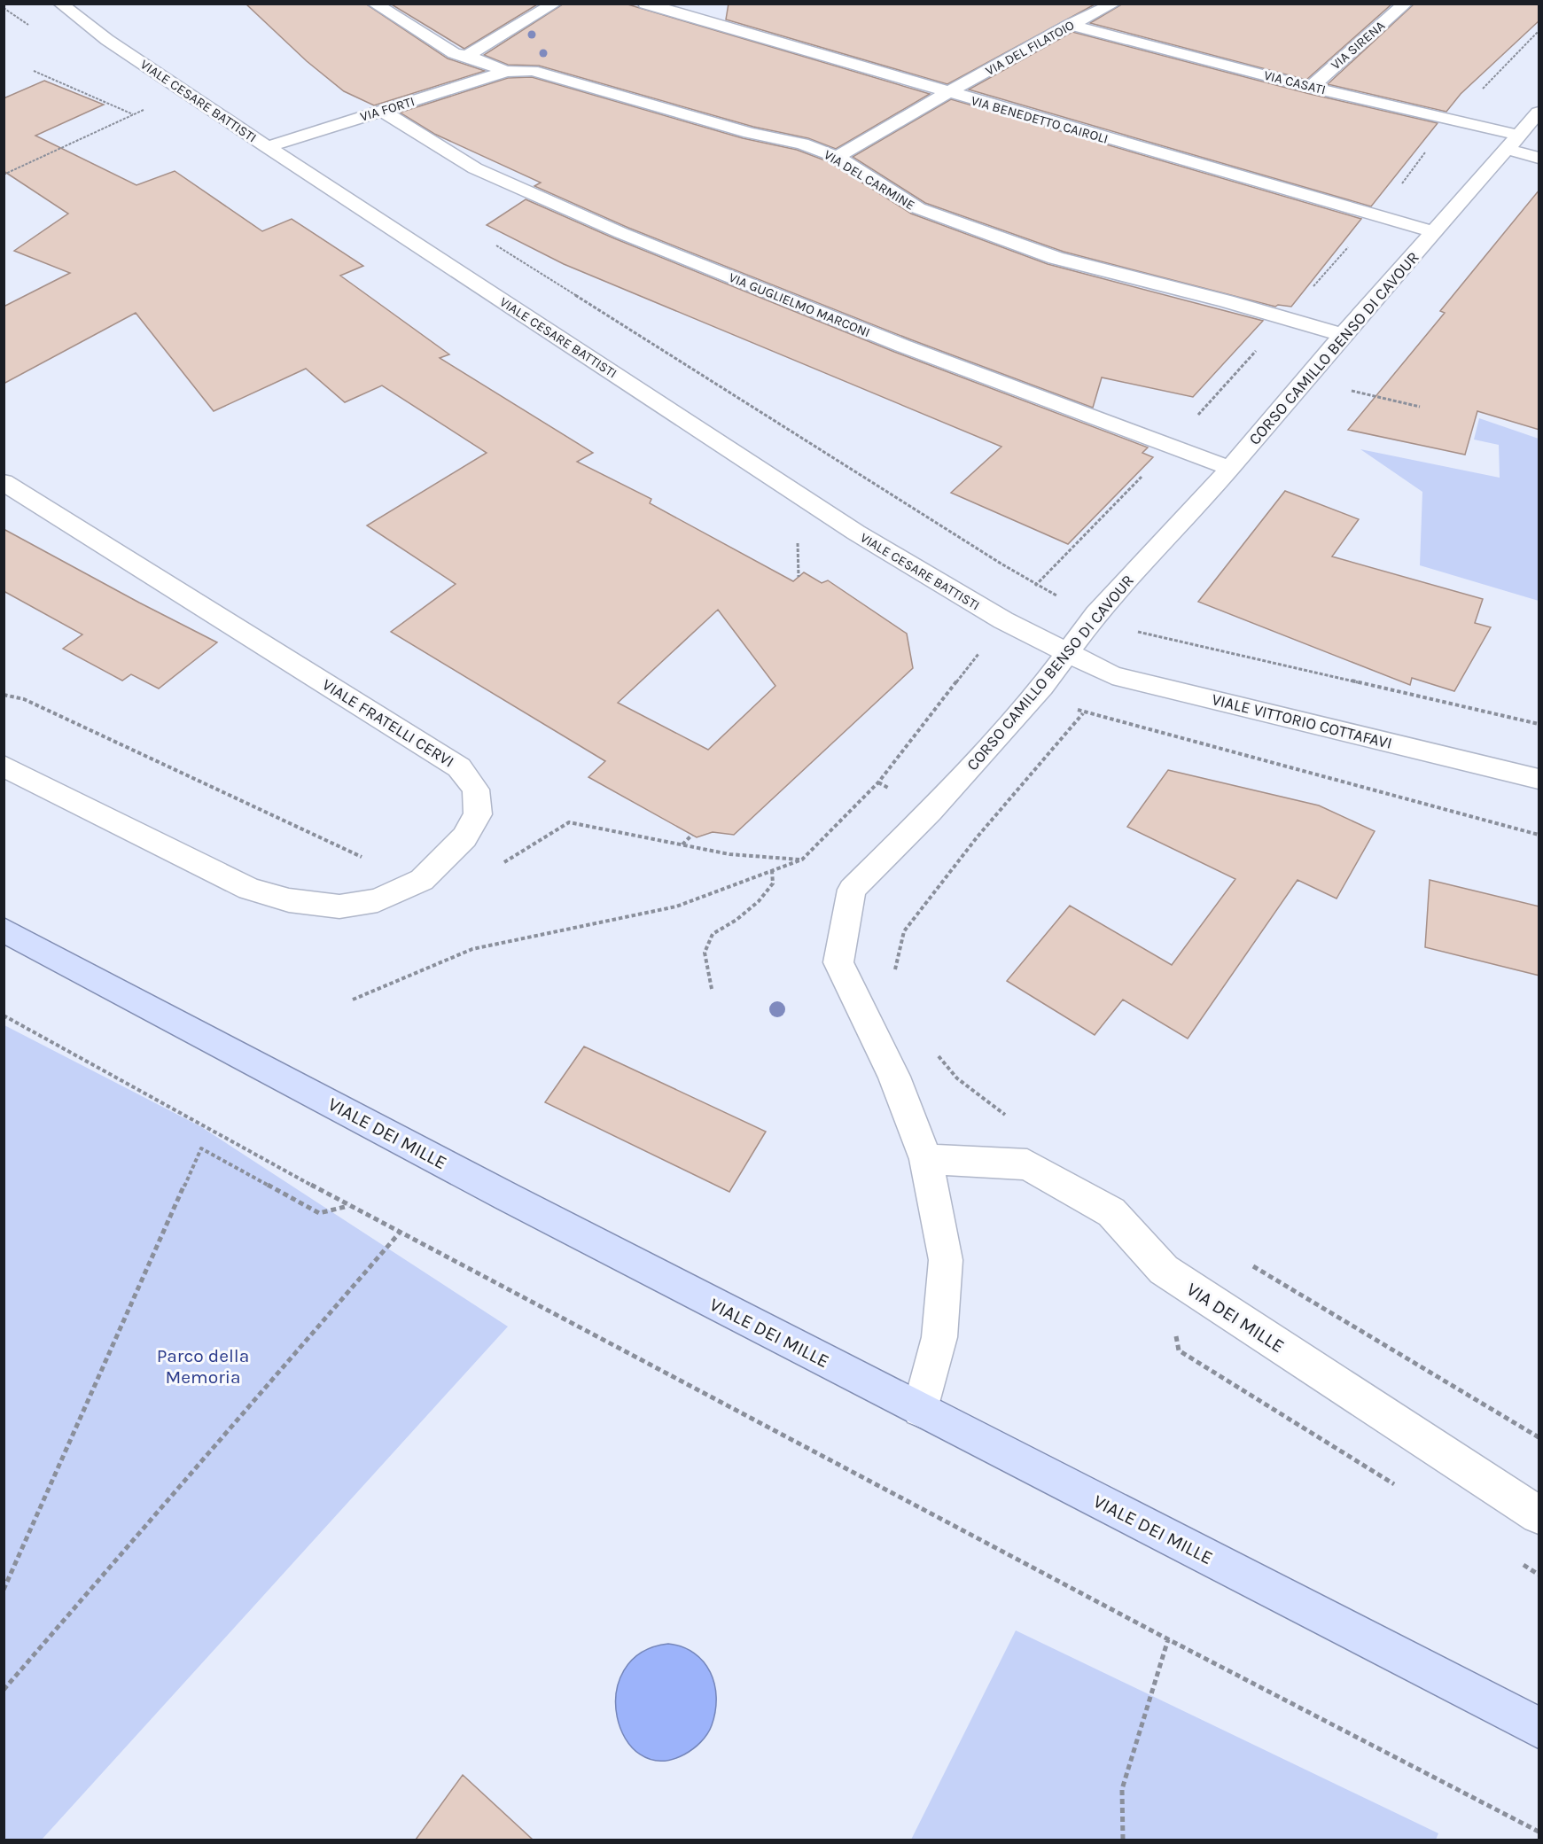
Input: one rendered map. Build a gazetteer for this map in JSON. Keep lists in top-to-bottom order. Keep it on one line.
{"streets":{"main road":["VIALE DEI MILLE"],"street":["VIA SIRENA","VIA DEL FILATOIO","VIA CASATI","VIALE CESARE BATTISTI","VIA FORTI","VIA BENEDETTO CAIROLI","VIA DEL CARMINE","VIA GUGLIELMO MARCONI","CORSO CAMILLO BENSO DI CAVOUR","VIALE VITTORIO COTTAFAVI","VIALE FRATELLI CERVI","VIA DEI MILLE"]},"crossings":[["VIA SIRENA","VIA CASATI"],["VIA DEL FILATOIO","VIA CASATI"],["VIA DEL FILATOIO","VIA BENEDETTO CAIROLI"],["VIA DEL FILATOIO","VIA DEL CARMINE"],["VIA CASATI","CORSO CAMILLO BENSO DI CAVOUR"],["VIALE CESARE BATTISTI","VIA FORTI"],["VIALE CESARE BATTISTI","CORSO CAMILLO BENSO DI CAVOUR"],["VIALE CESARE BATTISTI","VIALE VITTORIO COTTAFAVI"],["VIA FORTI","VIA DEL CARMINE"],["VIA FORTI","VIA GUGLIELMO MARCONI"],["VIA BENEDETTO CAIROLI","CORSO CAMILLO BENSO DI CAVOUR"],["VIA DEL CARMINE","CORSO CAMILLO BENSO DI CAVOUR"],["VIA GUGLIELMO MARCONI","CORSO CAMILLO BENSO DI CAVOUR"],["CORSO CAMILLO BENSO DI CAVOUR","VIALE VITTORIO COTTAFAVI"],["CORSO CAMILLO BENSO DI CAVOUR","VIALE DEI MILLE"],["CORSO CAMILLO BENSO DI CAVOUR","VIA DEI MILLE"]],"parks":["Parco della Memoria"]}
